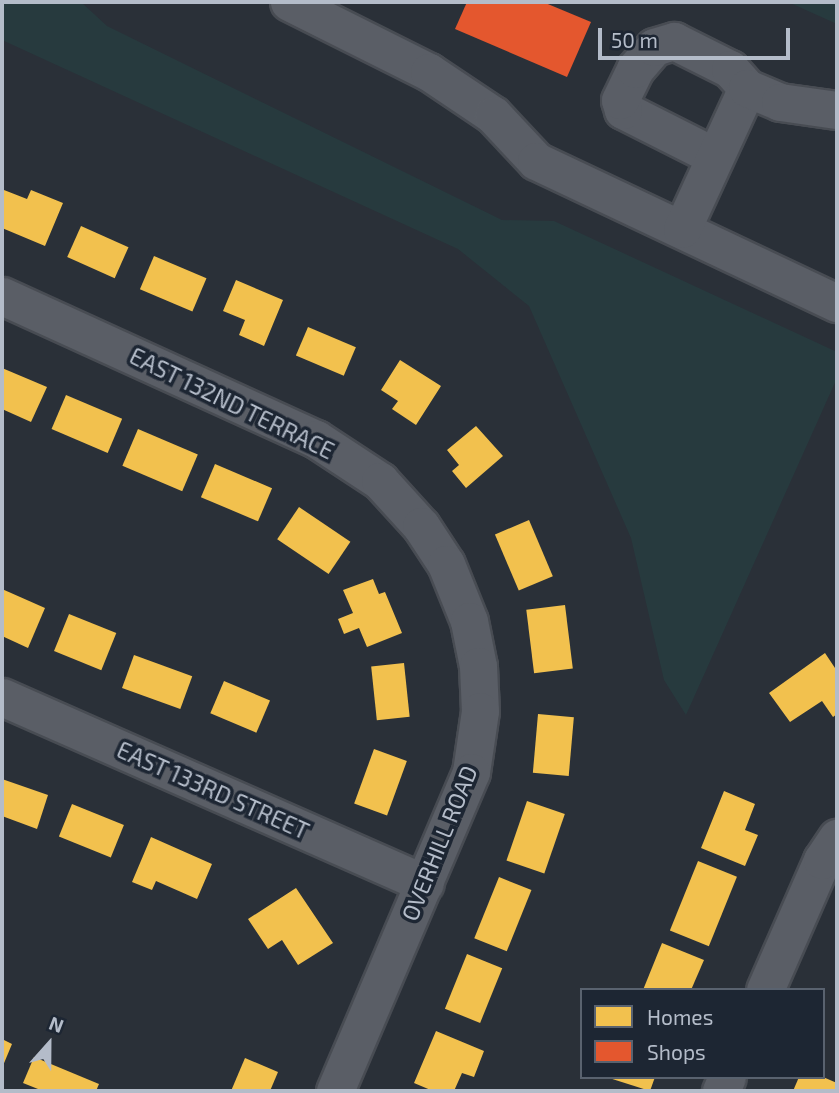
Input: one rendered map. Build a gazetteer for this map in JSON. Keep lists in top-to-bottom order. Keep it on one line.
{"streets":{"street":["EAST 132ND TERRACE","EAST 133RD STREET","OVERHILL ROAD"]},"crossings":[["EAST 132ND TERRACE","OVERHILL ROAD"],["EAST 133RD STREET","OVERHILL ROAD"]],"legend":["Homes","Shops"],"scale_bar":"50 m","north":"top"}
